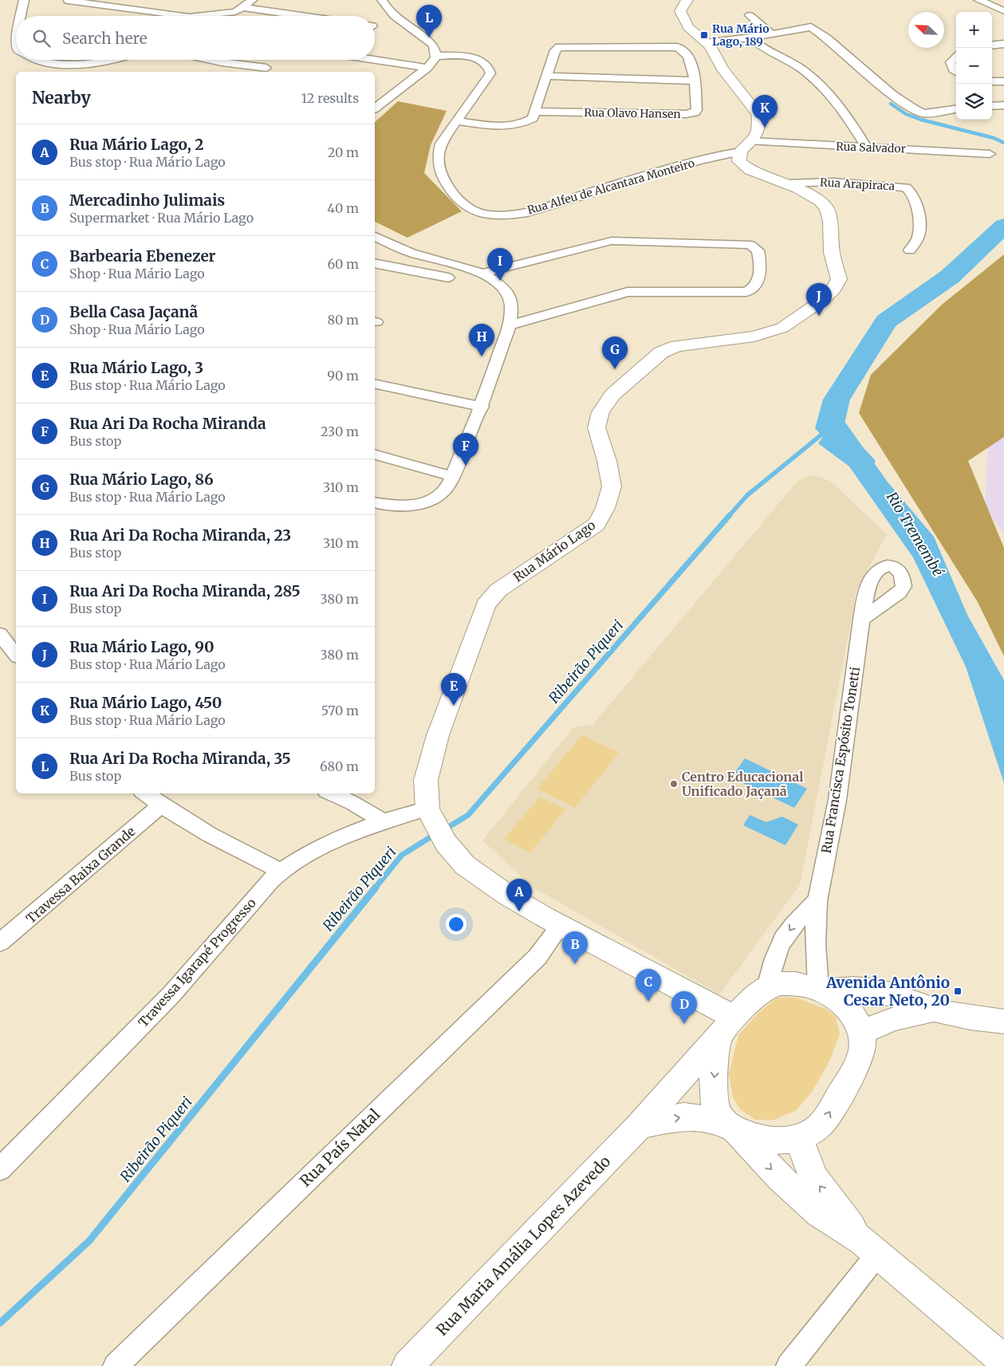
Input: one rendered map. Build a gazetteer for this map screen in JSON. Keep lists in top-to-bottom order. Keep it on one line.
{"streets":{"street":["Rua Olavo Hansen","Rua Salvador","Rua Arapiraca","Rua Alfeu de Alcantara Monteiro","Rua Mário Lago","Rua Francisca Espósito Tonetti","Travessa Baixa Grande","Travessa Igarapé Progresso","Rua País Natal","Rua Maria Amália Lopes Azevedo"]},"crossings":[["Rua Salvador","Rua Alfeu de Alcantara Monteiro"],["Rua Salvador","Rua Mário Lago"],["Rua Arapiraca","Rua Mário Lago"],["Rua Alfeu de Alcantara Monteiro","Rua Mário Lago"],["Rua Mário Lago","Travessa Igarapé Progresso"],["Rua Mário Lago","Rua País Natal"],["Rua Mário Lago","Rua Maria Amália Lopes Azevedo"]],"water":["Rio Tremembé","Ribeirão Piqueri"],"places":{"transit":["Rua Mário Lago, 189","Avenida Antônio Cesar Neto, 20"],"other":["Centro Educacional Unificado Jaçanã"]},"north":"top left","page":{"pins":["L","K","I","J","H","G","F","E","A","B","C","D"],"map_buttons":["+","−"],"search":"Search here","heading":["Nearby","12 results"],"list":[{"mark":"A","name":"Rua Mário Lago, 2","note":"Bus stop · Rua Mário Lago","value":"20 m"},{"mark":"B","name":"Mercadinho Julimais","note":"Supermarket · Rua Mário Lago","value":"40 m"},{"mark":"C","name":"Barbearia Ebenezer","note":"Shop · Rua Mário Lago","value":"60 m"},{"mark":"D","name":"Bella Casa Jaçanã","note":"Shop · Rua Mário Lago","value":"80 m"},{"mark":"E","name":"Rua Mário Lago, 3","note":"Bus stop · Rua Mário Lago","value":"90 m"},{"mark":"F","name":"Rua Ari Da Rocha Miranda","note":"Bus stop","value":"230 m"},{"mark":"G","name":"Rua Mário Lago, 86","note":"Bus stop · Rua Mário Lago","value":"310 m"},{"mark":"H","name":"Rua Ari Da Rocha Miranda, 23","note":"Bus stop","value":"310 m"},{"mark":"I","name":"Rua Ari Da Rocha Miranda, 285","note":"Bus stop","value":"380 m"},{"mark":"J","name":"Rua Mário Lago, 90","note":"Bus stop · Rua Mário Lago","value":"380 m"},{"mark":"K","name":"Rua Mário Lago, 450","note":"Bus stop · Rua Mário Lago","value":"570 m"},{"mark":"L","name":"Rua Ari Da Rocha Miranda, 35","note":"Bus stop","value":"680 m"}]}}
